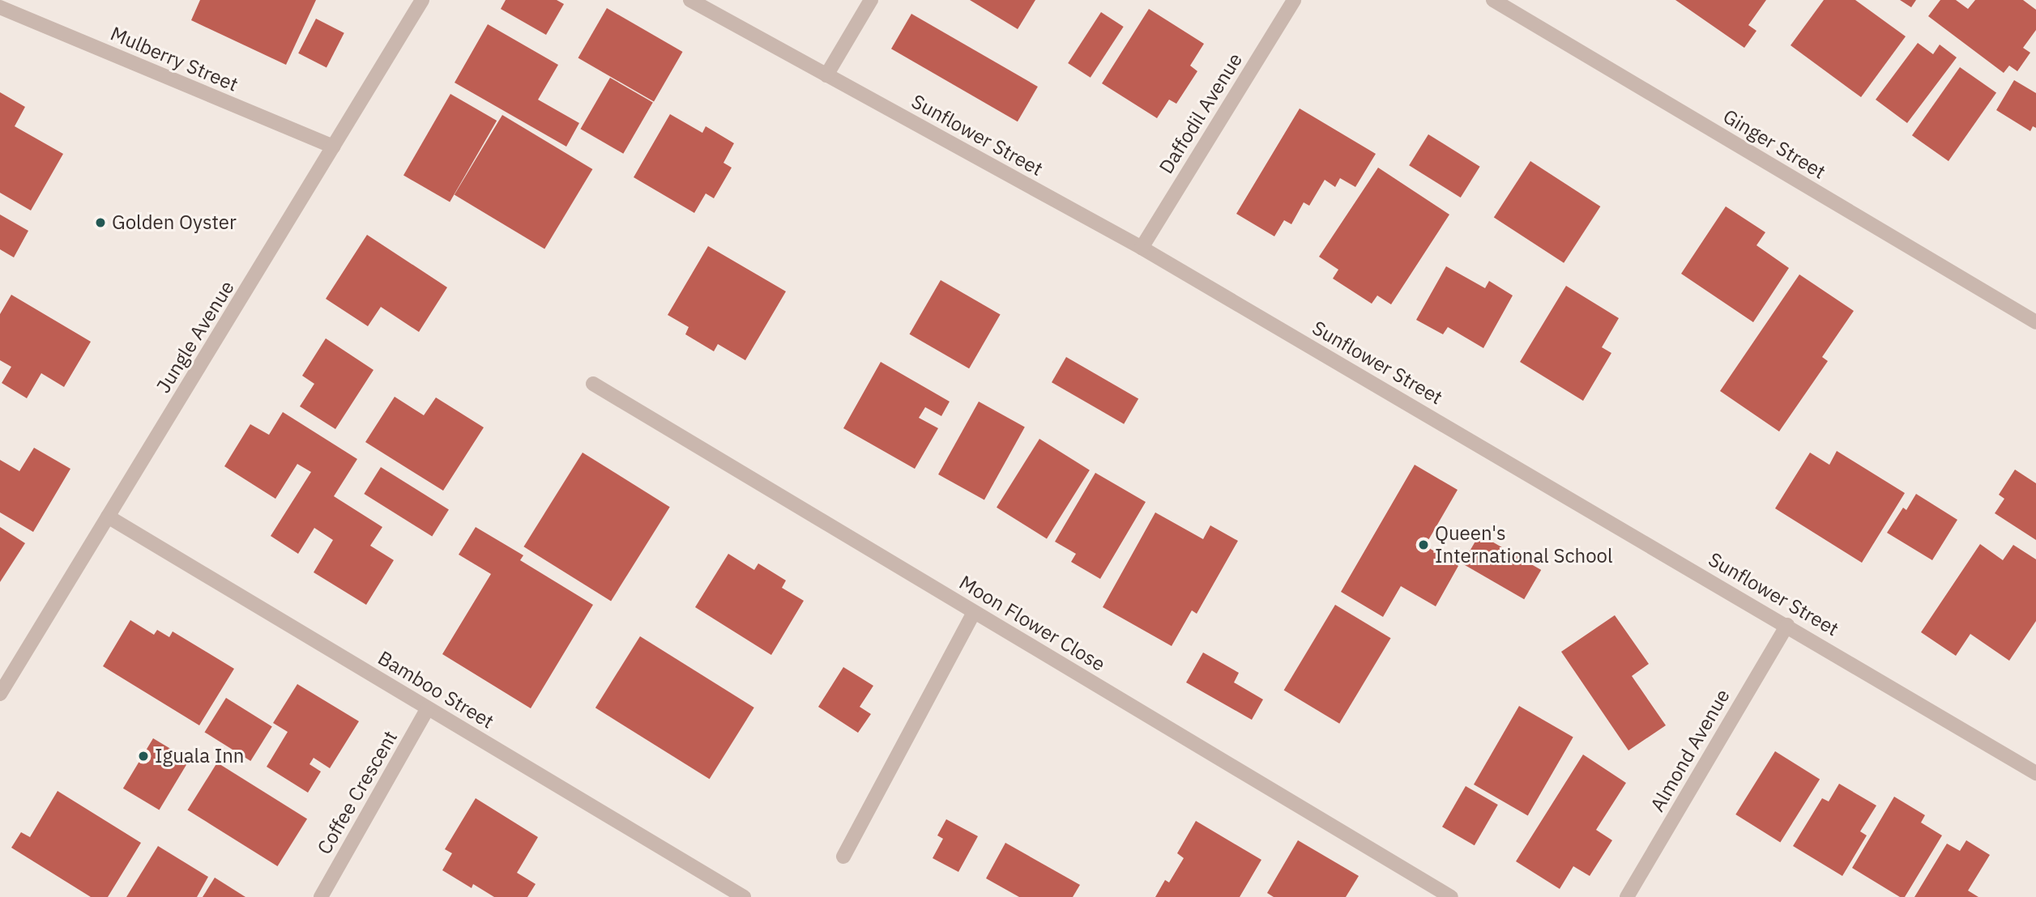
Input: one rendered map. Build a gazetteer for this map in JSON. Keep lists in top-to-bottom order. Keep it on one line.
{"streets":{"street":["Mulberry Street","Daffodil Avenue","Sunflower Street","Ginger Street","Jungle Avenue","Moon Flower Close","Bamboo Street","Almond Avenue","Coffee Crescent"]},"crossings":[["Mulberry Street","Jungle Avenue"],["Daffodil Avenue","Sunflower Street"],["Sunflower Street","Almond Avenue"],["Jungle Avenue","Bamboo Street"],["Bamboo Street","Coffee Crescent"]],"places":["Golden Oyster","Queen's International School","Iguala Inn"]}
